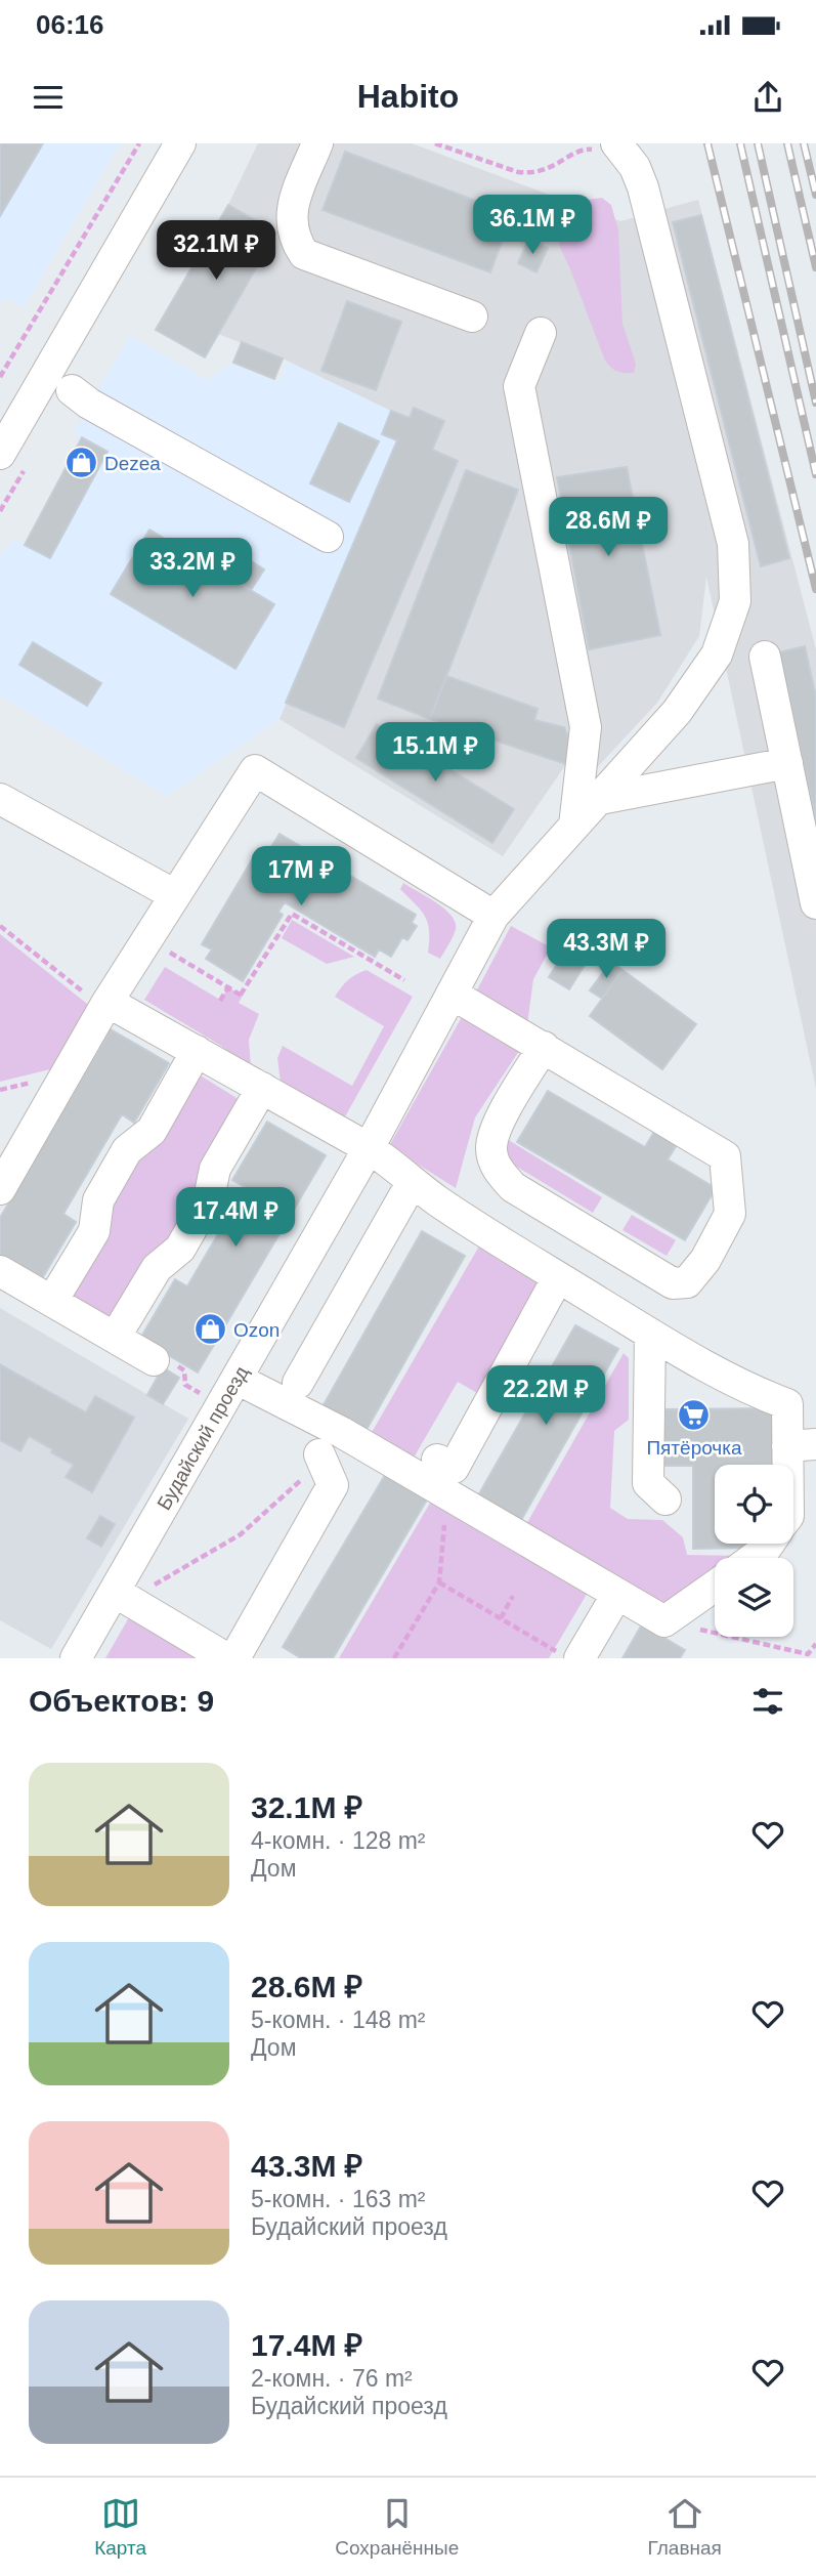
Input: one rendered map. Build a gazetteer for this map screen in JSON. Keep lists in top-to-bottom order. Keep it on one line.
{"streets":{"street":["Будайский проезд"]},"places":{"shop":["Dezea","Ozon"],"supermarket":["Пятёрочка"]},"page":{"status":"06:16","header":"Habito","price":["36.1M ₽","32.1M ₽","28.6M ₽","33.2M ₽","15.1M ₽","17M ₽","43.3M ₽","17.4M ₽","22.2M ₽"],"heading":"Объектов: 9","list":[{"name":"32.1M ₽","note":"4-комн. · 128 m² · Дом"},{"name":"28.6M ₽","note":"5-комн. · 148 m² · Дом"},{"name":"43.3M ₽","note":"5-комн. · 163 m² · Будайский проезд"},{"name":"17.4M ₽","note":"2-комн. · 76 m² · Будайский проезд"}],"tabs":["Карта","Сохранённые","Главная"]}}
